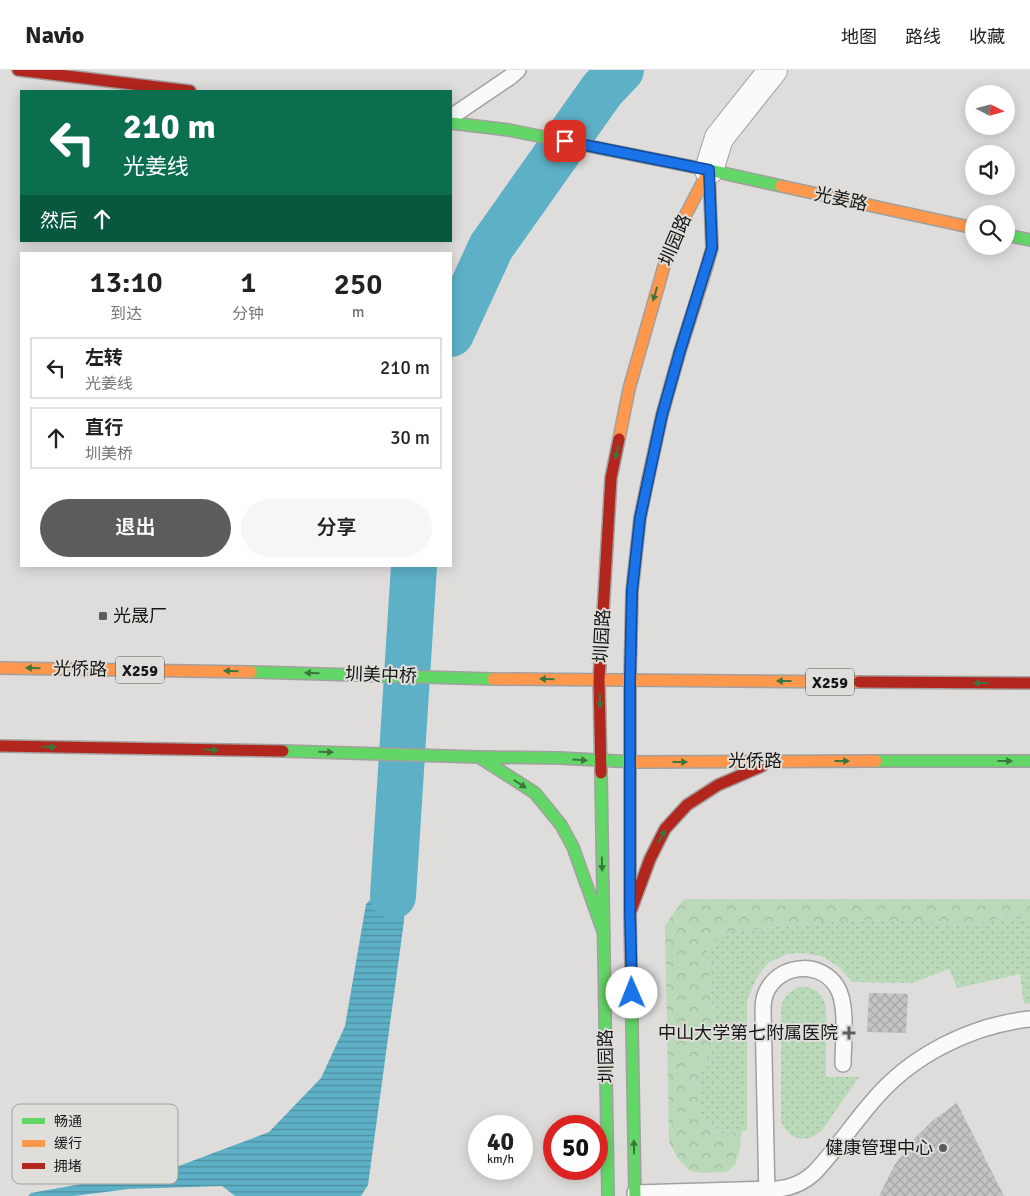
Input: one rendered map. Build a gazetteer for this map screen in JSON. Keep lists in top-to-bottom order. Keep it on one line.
{"streets":{"main road":["光姜路","圳园路","光侨路","X259","圳美中桥"]},"crossings":[["光姜路","圳园路"],["圳园路","光侨路"],["圳园路","X259"],["圳园路","圳美中桥"],["光侨路","圳美中桥"],["X259","圳美中桥"]],"places":{"transit":["光晟厂"],"health":["中山大学第七附属医院"],"other":["健康管理中心"]},"legend":["畅通","缓行","拥堵"],"north":"right","page":{"header":"Navio","nav":["地图","路线","收藏"],"turn":["210 m","光姜线"],"then":"然后","eta":["13:10","到达","1","分钟","250","m"],"list":[{"name":"左转","note":"光姜线","value":"210 m"},{"name":"直行","note":"圳美桥","value":"30 m"}],"buttons":["退出","分享"],"speed":"40 km/h","limit":"50"}}
